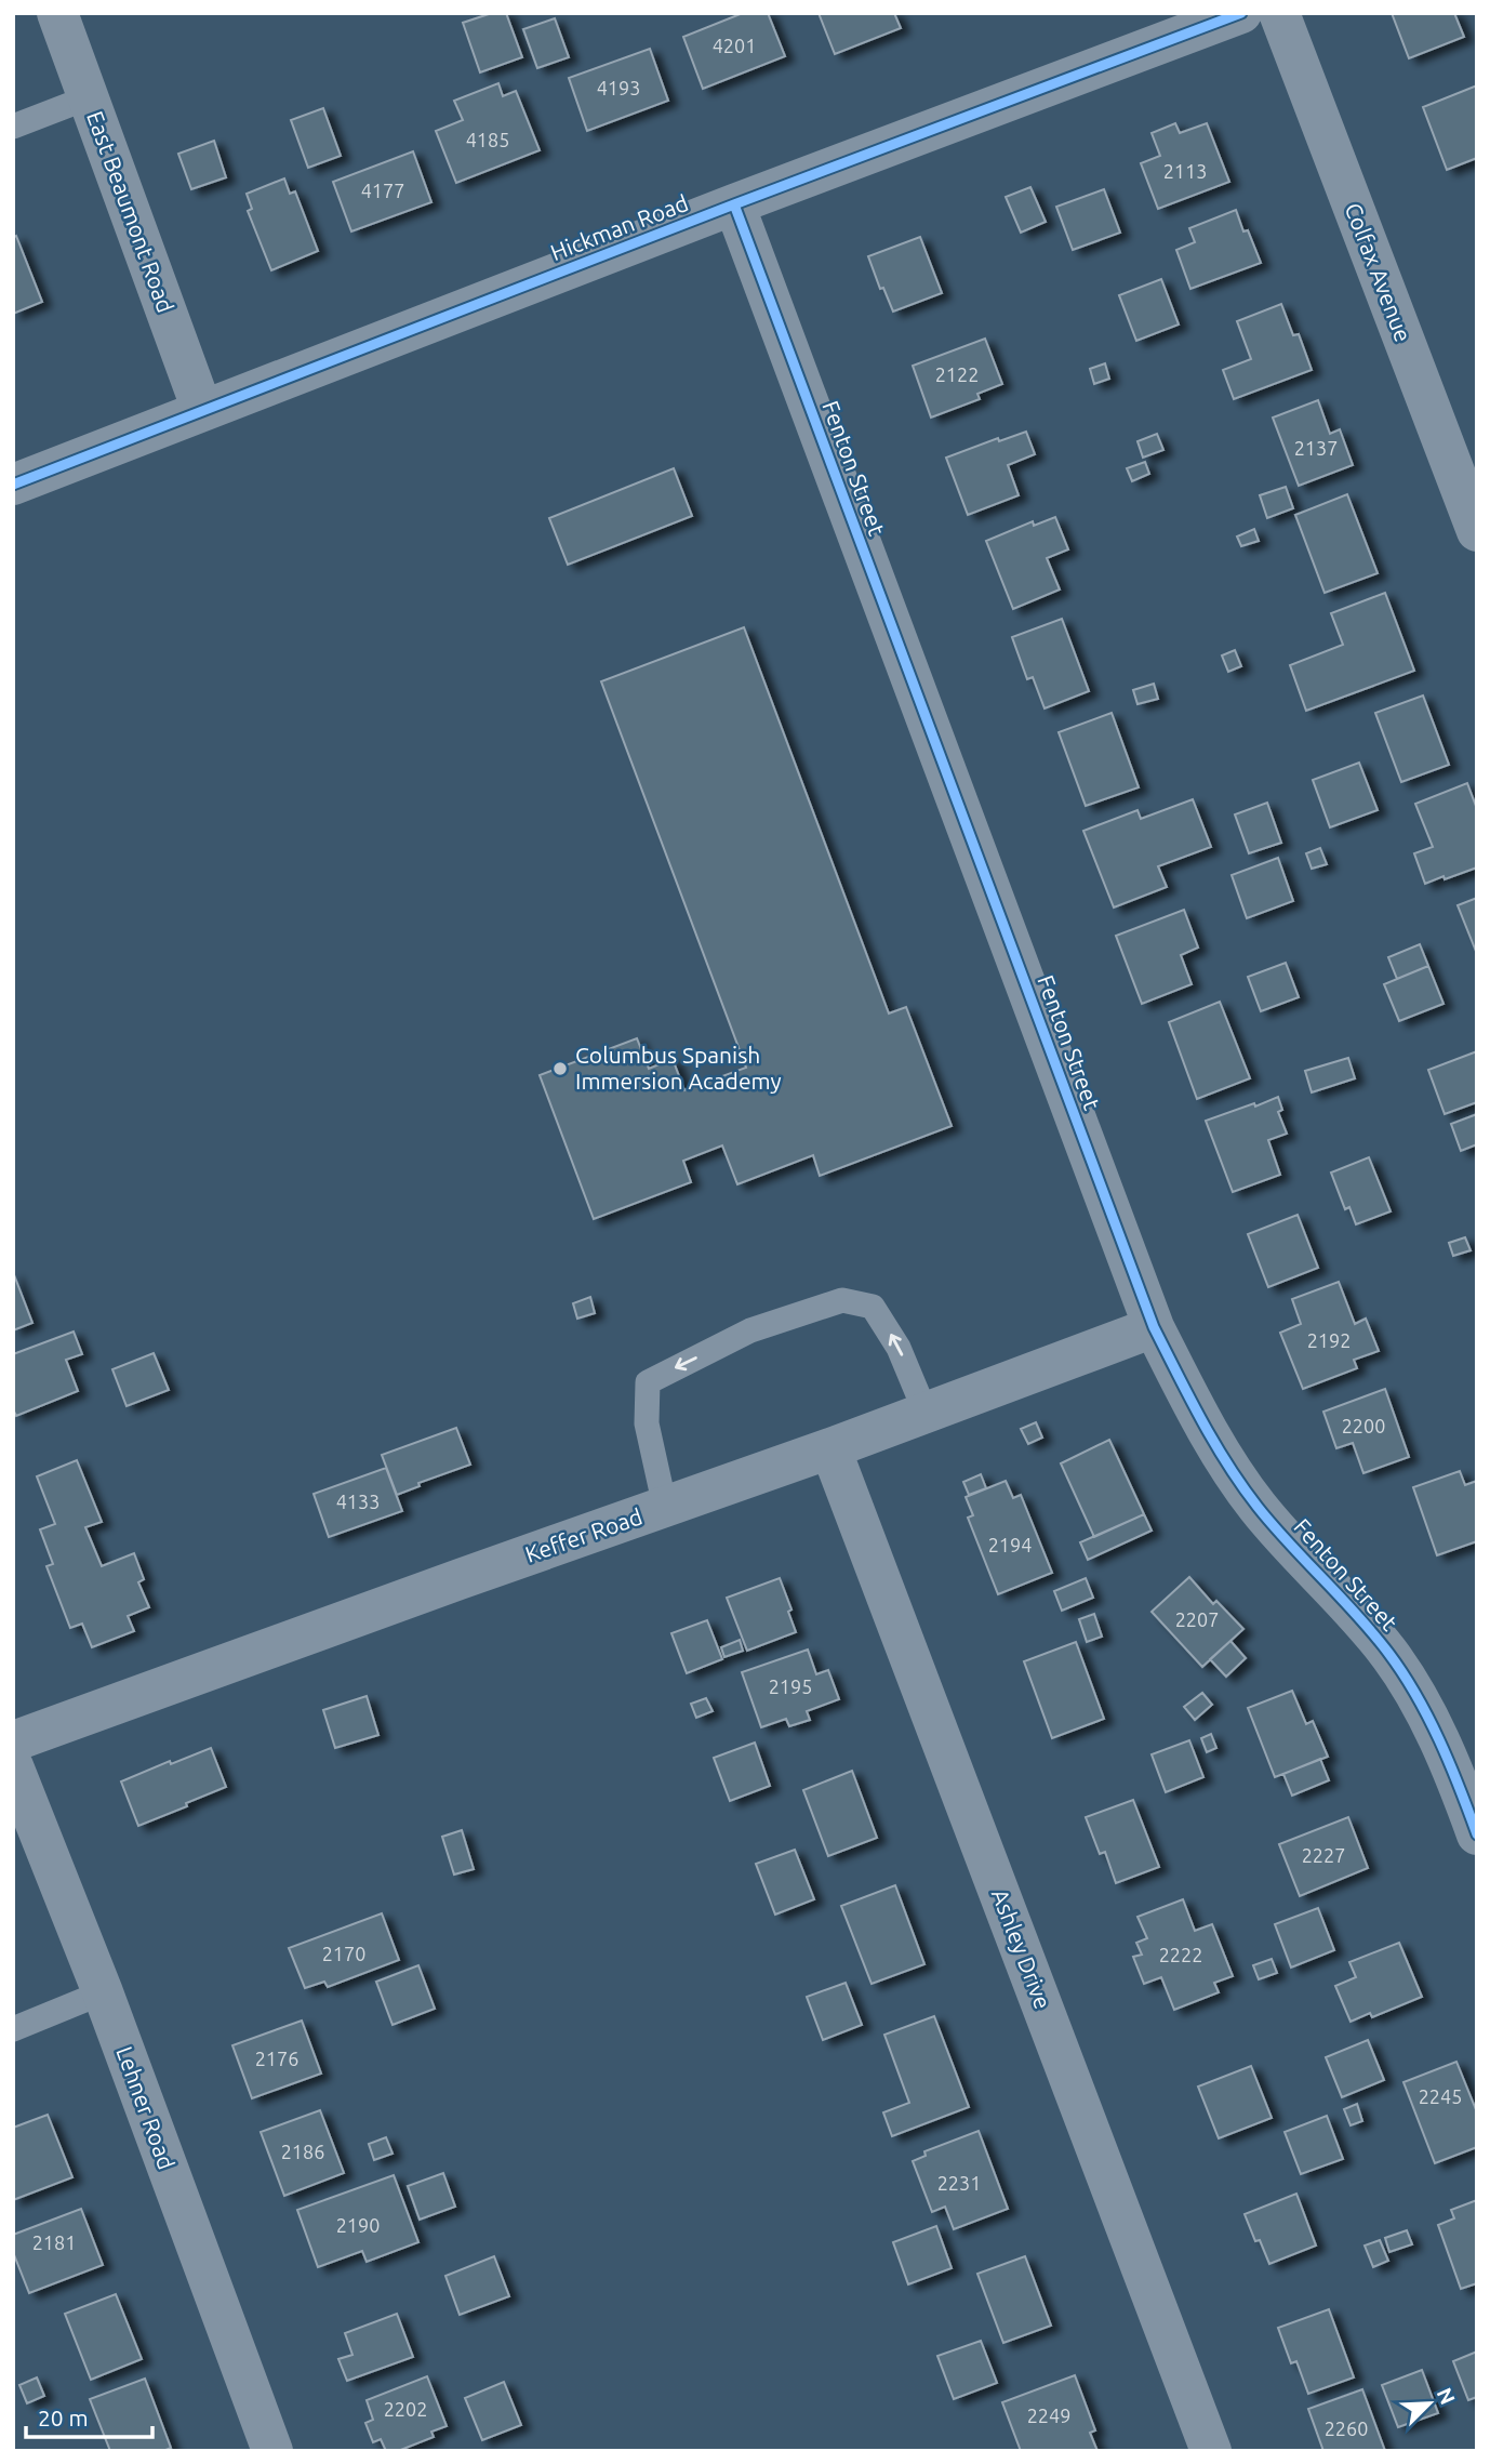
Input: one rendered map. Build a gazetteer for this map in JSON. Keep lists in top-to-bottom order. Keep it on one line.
{"streets":{"street":["East Beaumont Road","Hickman Road","Colfax Avenue","Fenton Street","Keffer Road","Ashley Drive","Lehner Road"]},"crossings":[["East Beaumont Road","Hickman Road"],["Hickman Road","Fenton Street"],["Fenton Street","Keffer Road"],["Keffer Road","Ashley Drive"]],"places":["Columbus Spanish Immersion Academy"],"house_numbers":["4201","4193","4185","2113","4177","2122","2137","2192","2200","4133","2194","2207","2195","2227","2170","2222","2176","2245","2186","2231","2190","2181","2202","2249","2260"],"scale_bar":"20 m","north":"top right"}
